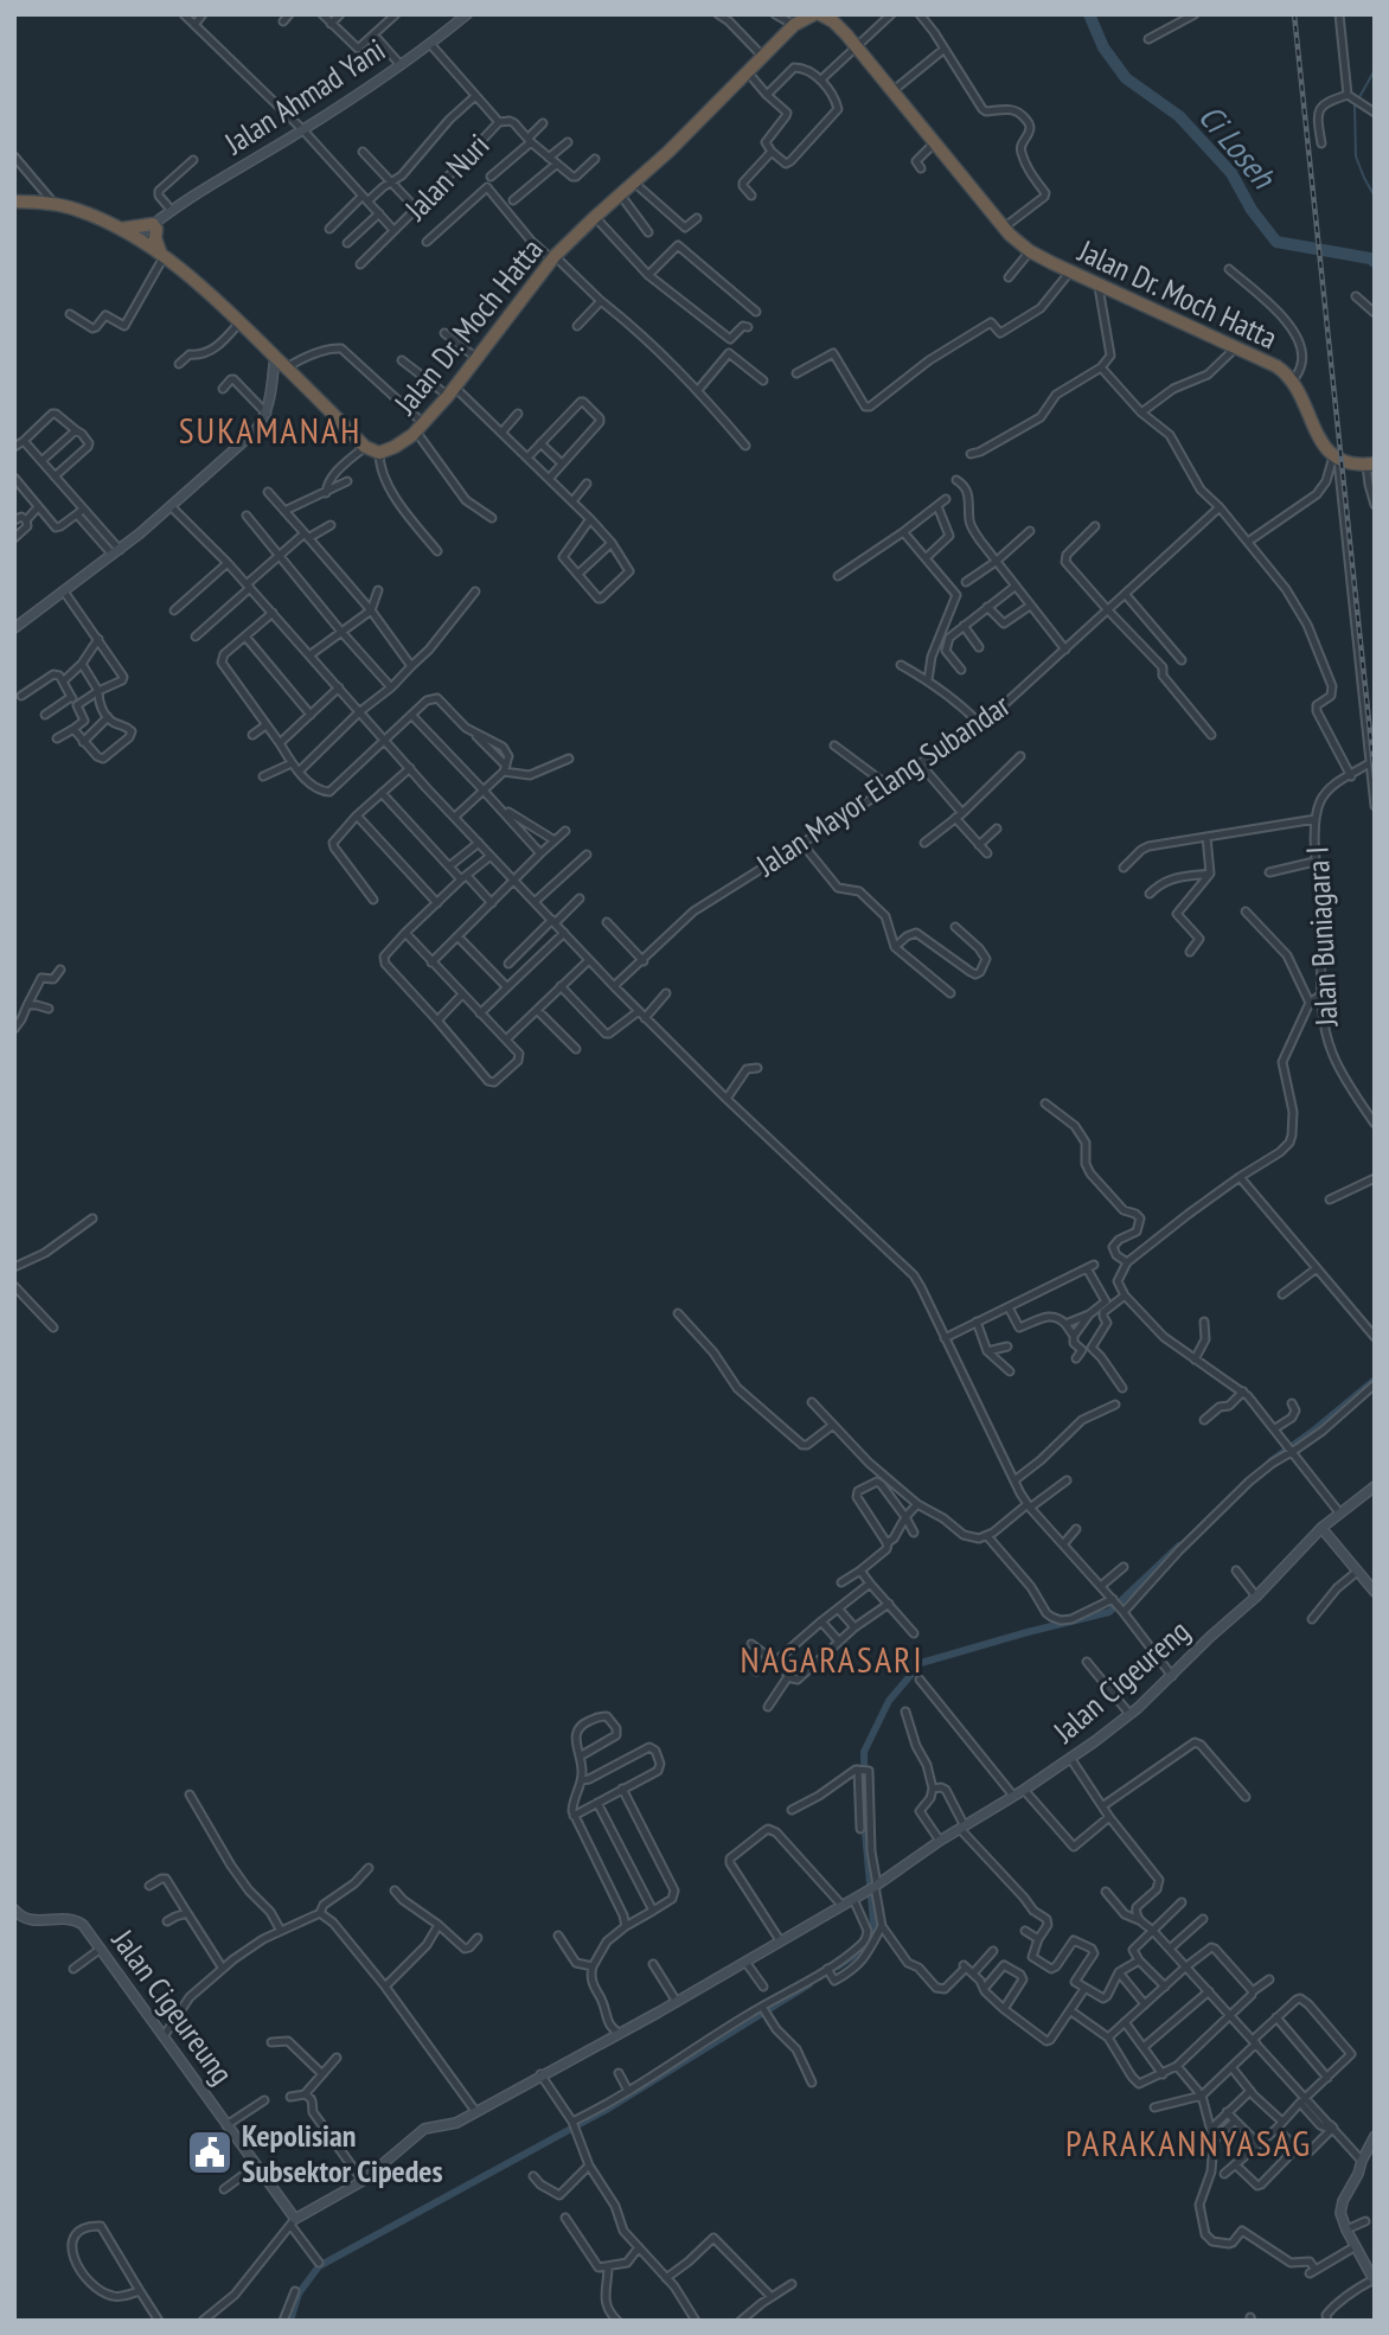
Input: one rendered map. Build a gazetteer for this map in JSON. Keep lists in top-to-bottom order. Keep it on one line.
{"streets":{"highway":["Jalan Dr. Moch Hatta"],"street":["Jalan Ahmad Yani","Jalan Nuri","Jalan Mayor Elang Subandar","Jalan Buniagara I","Jalan Cigeureng","Jalan Cigeureung"]},"crossings":[["Jalan Ahmad Yani","Jalan Dr. Moch Hatta"],["Jalan Cigeureng","Jalan Cigeureung"]],"districts":["SUKAMANAH","NAGARASARI","PARAKANNYASAG"],"water":["Ci Loseh"],"places":{"public building":["Kepolisian Subsektor Cipedes"]}}
